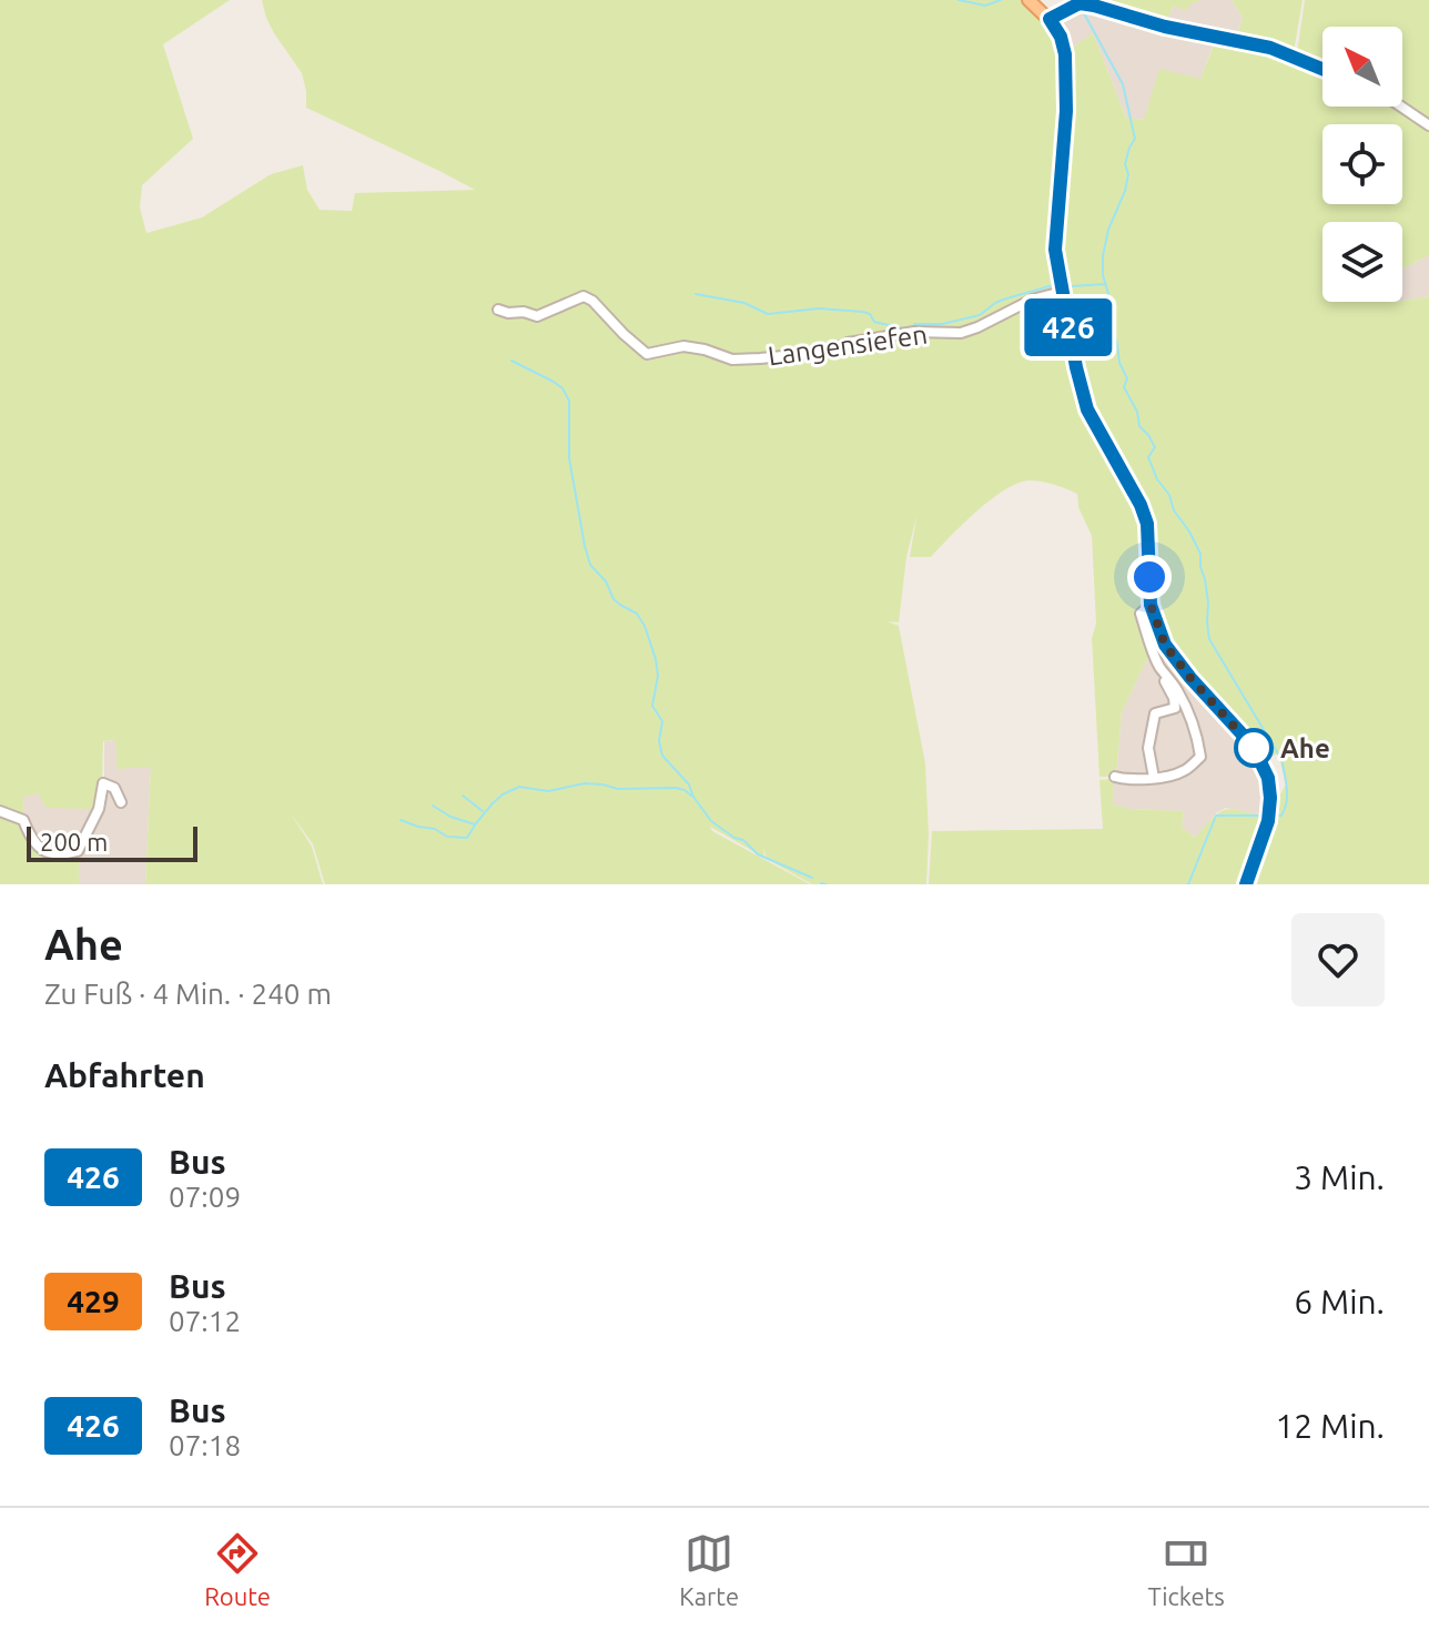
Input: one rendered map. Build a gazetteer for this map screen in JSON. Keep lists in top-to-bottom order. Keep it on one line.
{"streets":{"street":["Langensiefen"]},"places":["Ahe"],"lines":["bus line 426"],"scale_bar":"200 m","north":"top left","page":{"on_map":"426","scale":"200 m","heading":[["Ahe","Zu Fuß · 4 Min. · 240 m"],"Abfahrten"],"list":[{"mark":"426","name":"Bus","note":"07:09","value":"3 Min."},{"mark":"429","name":"Bus","note":"07:12","value":"6 Min."},{"mark":"426","name":"Bus","note":"07:18","value":"12 Min."}],"tabs":["Route","Karte","Tickets"]}}
